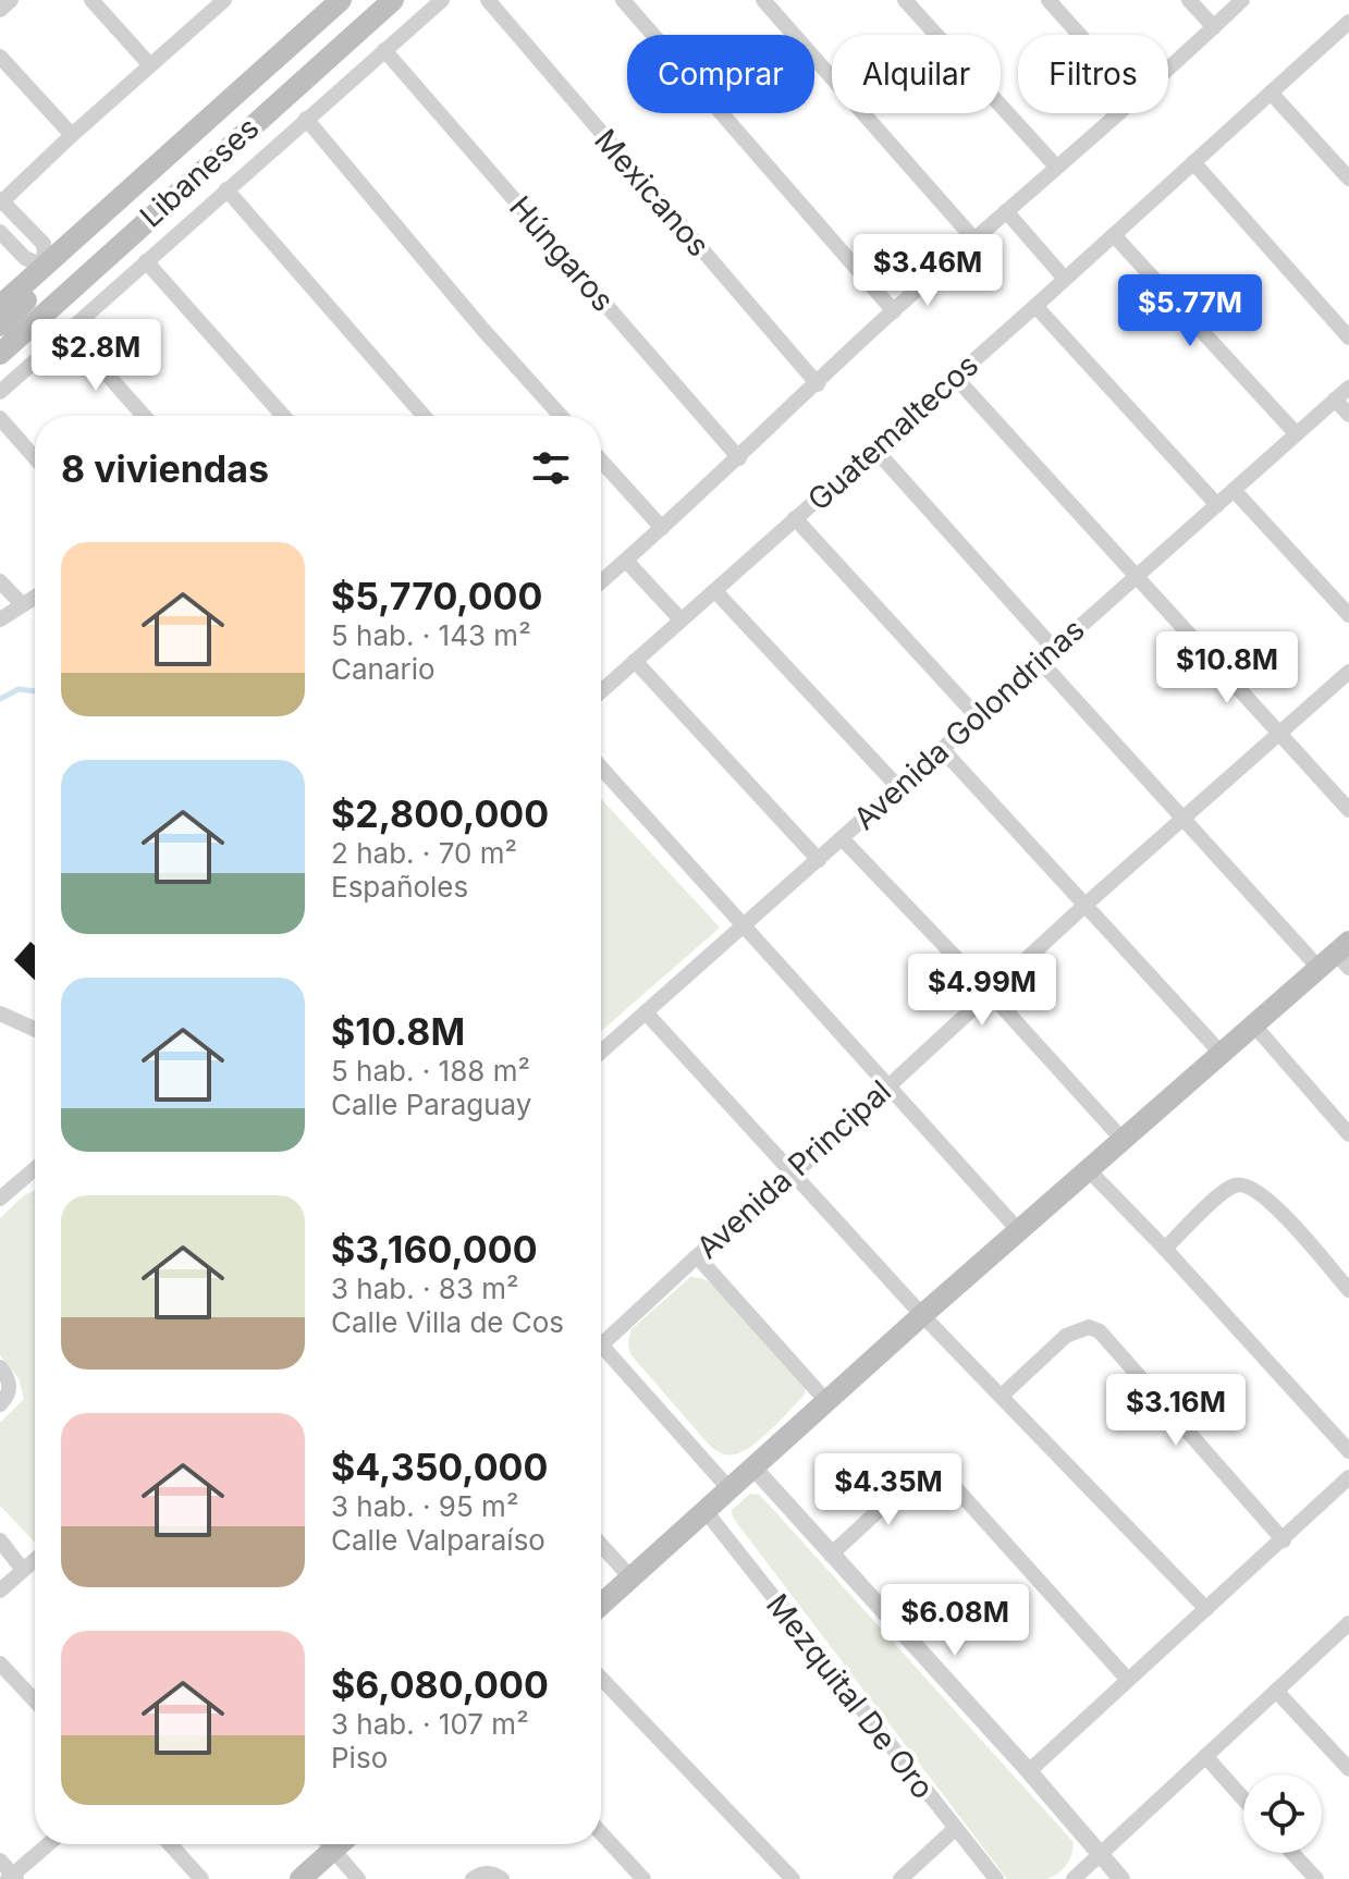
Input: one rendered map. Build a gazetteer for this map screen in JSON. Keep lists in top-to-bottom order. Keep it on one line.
{"streets":{"main road":["Libaneses"],"street":["Mexicanos","Húngaros","Guatemaltecos","Avenida Golondrinas","Avenida Principal","Mezquital De Oro"]},"crossings":[["Libaneses","Húngaros"]],"page":{"chip":["Comprar","Alquilar","Filtros"],"price":["$3.46M","$5.77M","$2.8M","$10.8M","$4.99M","$3.16M","$4.35M","$6.08M"],"heading":"8 viviendas","list":[{"name":"$5,770,000","note":"5 hab. · 143 m² · Canario"},{"name":"$2,800,000","note":"2 hab. · 70 m² · Españoles"},{"name":"$10.8M","note":"5 hab. · 188 m² · Calle Paraguay"},{"name":"$3,160,000","note":"3 hab. · 83 m² · Calle Villa de Cos"},{"name":"$4,350,000","note":"3 hab. · 95 m² · Calle Valparaíso"},{"name":"$6,080,000","note":"3 hab. · 107 m² · Piso"}]}}
